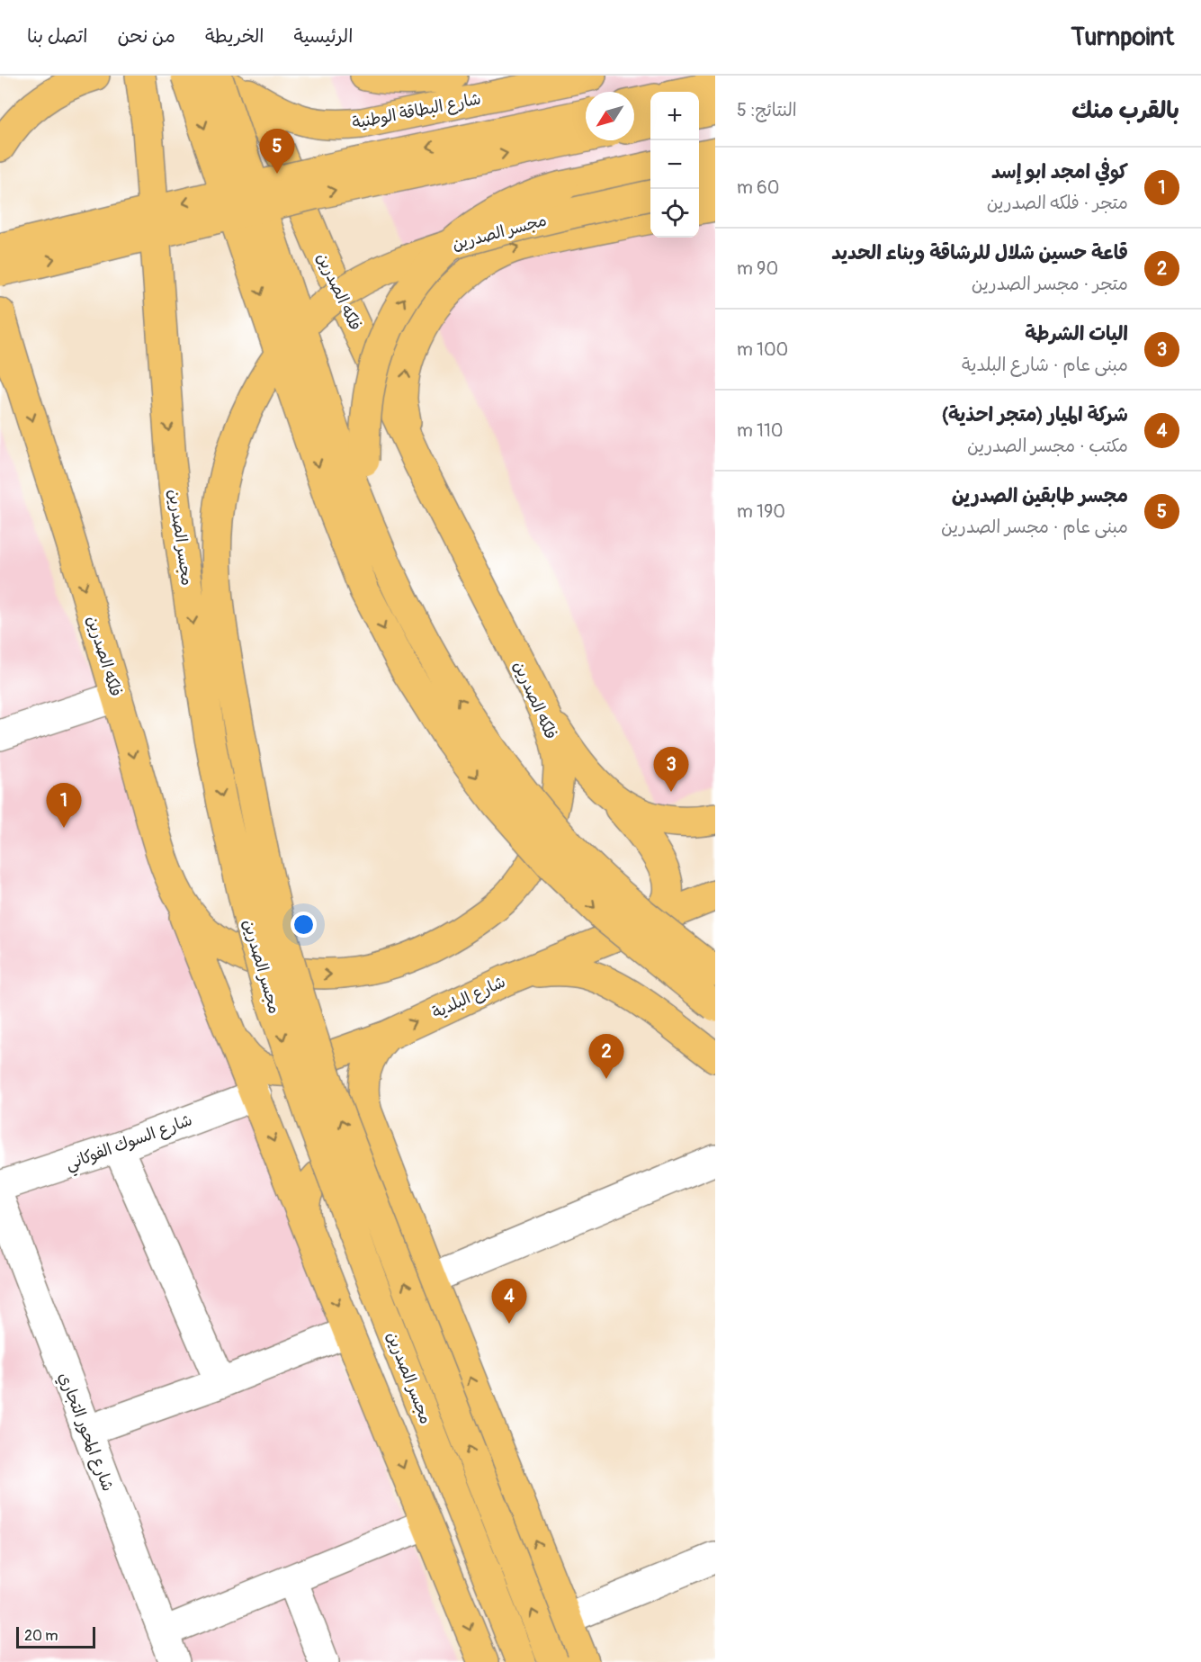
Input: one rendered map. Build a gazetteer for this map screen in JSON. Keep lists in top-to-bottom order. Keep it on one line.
{"streets":{"main road":["شارع البطاقة الوطنية","مجسر الصدرين","فلكه الصدرين","شارع البلدية"],"street":["شارع السوك الفوكاني","شارع المحور التجاري"]},"crossings":[["شارع البطاقة الوطنية","فلكه الصدرين"]],"scale_bar":"20 m","north":"bottom left","page":{"header":"Turnpoint","nav":["الرئيسية","الخريطة","من نحن","اتصل بنا"],"heading":["بالقرب منك","النتائج: 5"],"map_buttons":["+","−"],"pins":["5","3","1","2","4"],"list":[{"mark":"1","name":"كوفي امجد ابو إسد","note":"متجر · فلكه الصدرين","value":"60 m"},{"mark":"2","name":"قاعة حسين شلال للرشاقة وبناء الحديد","note":"متجر · مجسر الصدرين","value":"90 m"},{"mark":"3","name":"اليات الشرطة","note":"مبنى عام · شارع البلدية","value":"100 m"},{"mark":"4","name":"شركة الميار (متجر احذية)","note":"مكتب · مجسر الصدرين","value":"110 m"},{"mark":"5","name":"مجسر طابقين الصدرين","note":"مبنى عام · مجسر الصدرين","value":"190 m"}],"scale":"20 m"}}
